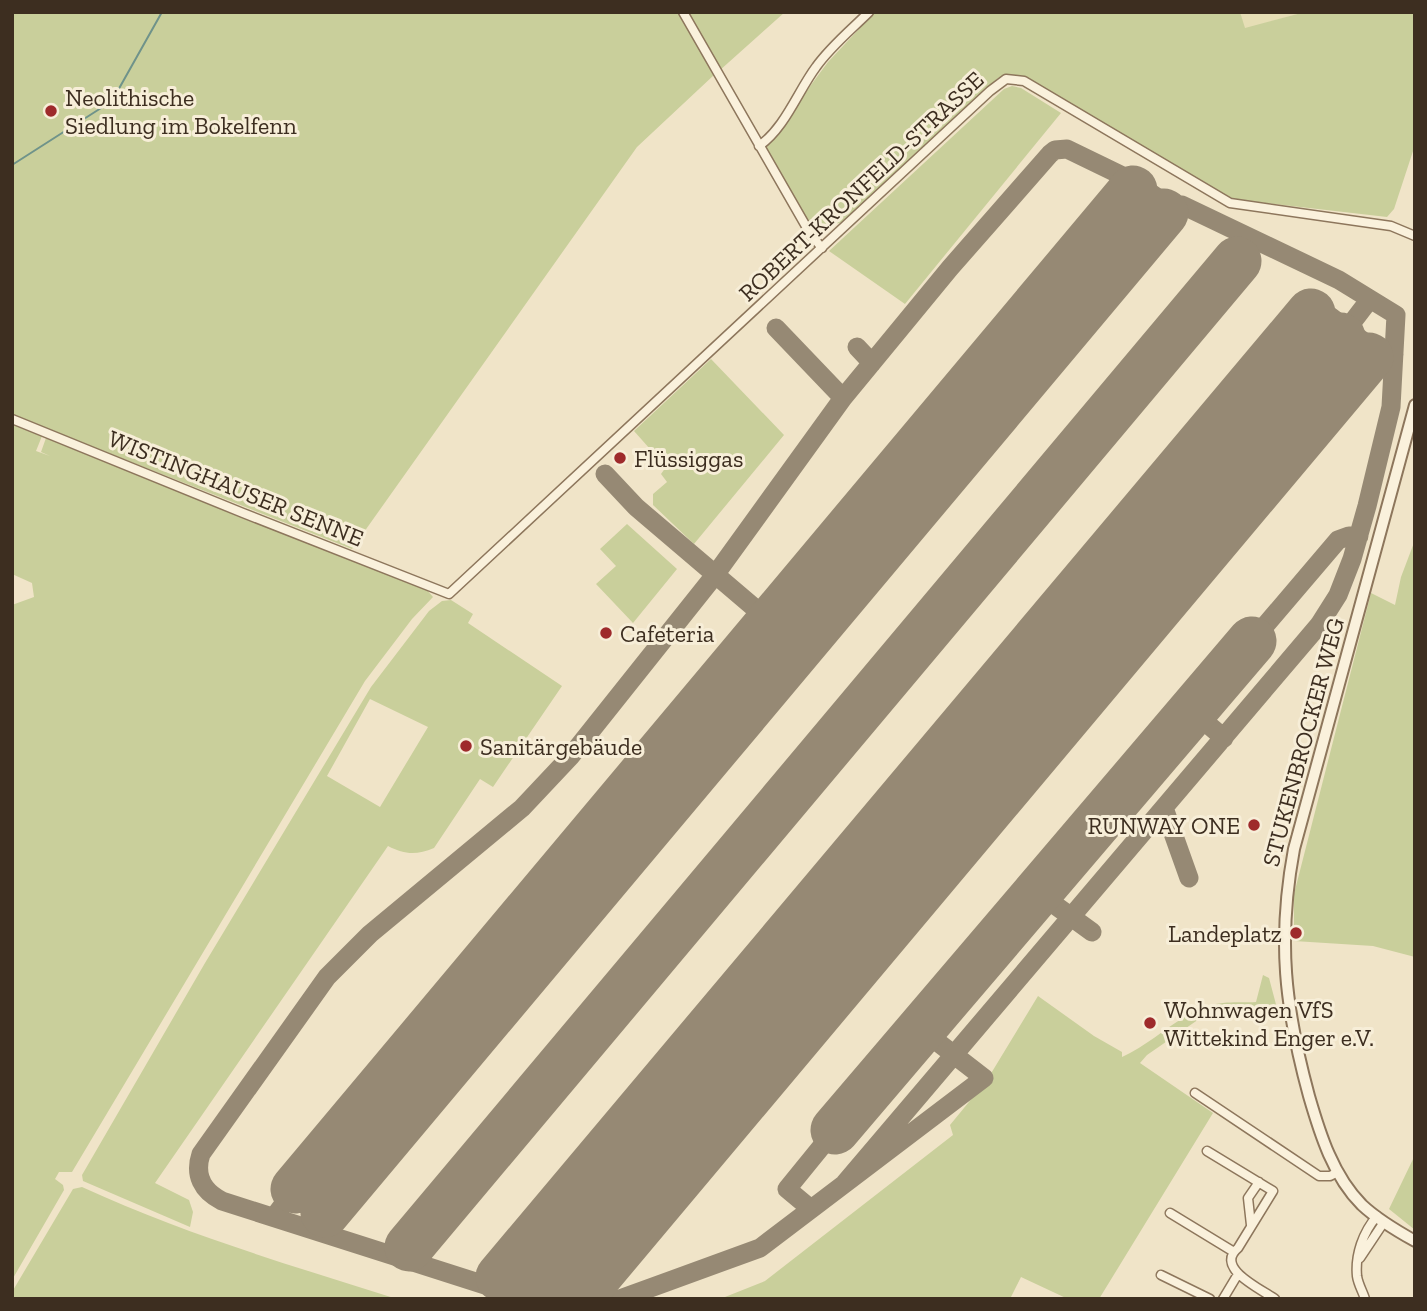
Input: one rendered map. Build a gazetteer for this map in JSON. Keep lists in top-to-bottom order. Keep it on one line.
{"streets":{"street":["ROBERT-KRONFELD-STRASSE","WISTINGHAUSER SENNE","STUKENBROCKER WEG"]},"crossings":[["ROBERT-KRONFELD-STRASSE","WISTINGHAUSER SENNE"]],"places":["Neolithische Siedlung im Bokelfenn","Flüssiggas","Cafeteria","Sanitärgebäude","RUNWAY ONE","Landeplatz","Wohnwagen VfS Wittekind Enger e.V."]}
